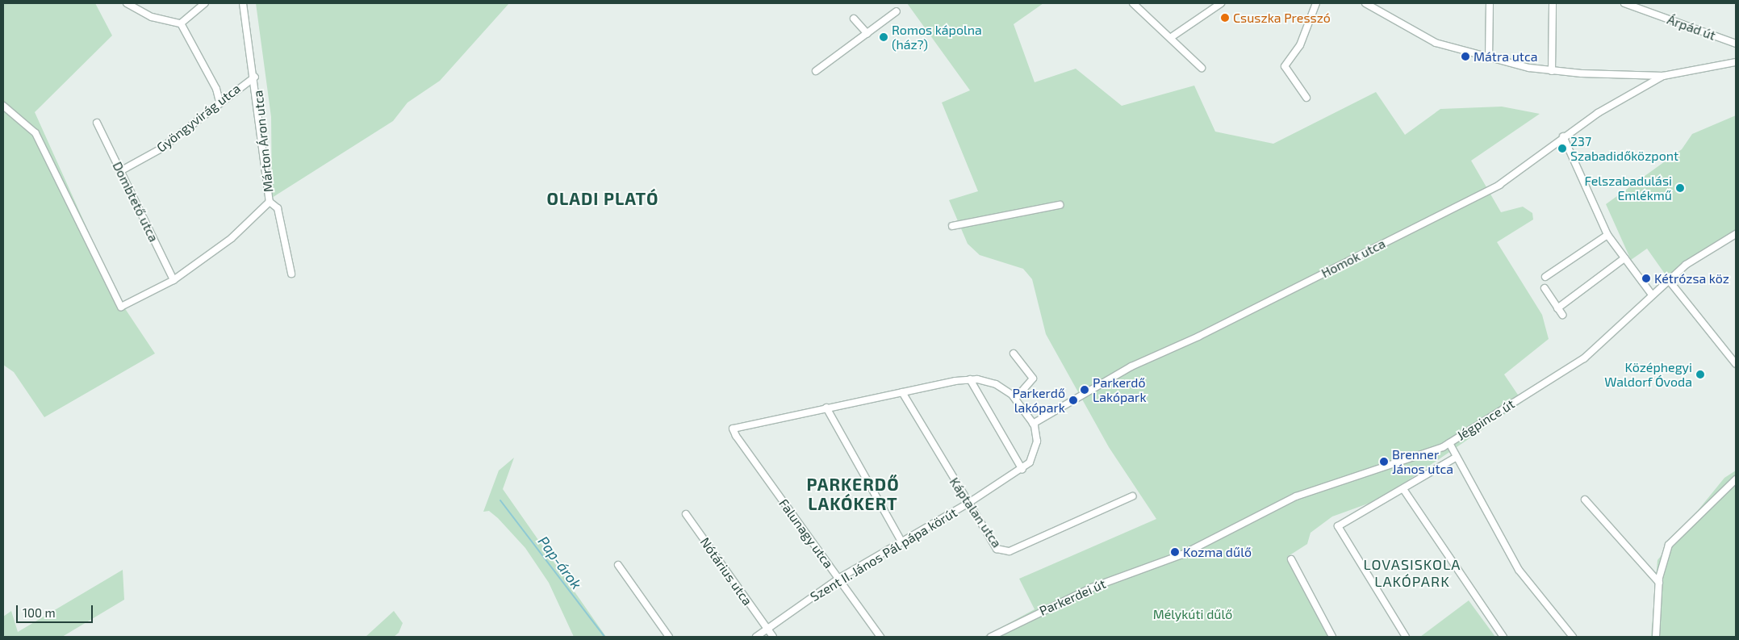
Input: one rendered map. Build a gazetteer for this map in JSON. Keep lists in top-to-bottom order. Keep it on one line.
{"streets":{"street":["Árpád út","Gyöngyvirág utca","Márton Áron utca","Dombtető utca","Homok utca","Jégpince út","Káptalan utca","Falunagy utca","Szent II. János Pál pápa körút","Nótárius utca","Parkerdei út"]},"crossings":[["Gyöngyvirág utca","Márton Áron utca"],["Gyöngyvirág utca","Dombtető utca"],["Homok utca","Szent II. János Pál pápa körút"],["Jégpince út","Parkerdei út"],["Káptalan utca","Szent II. János Pál pápa körút"],["Falunagy utca","Szent II. János Pál pápa körút"],["Szent II. János Pál pápa körút","Nótárius utca"]],"districts":["OLADI PLATÓ","PARKERDŐ LAKÓKERT","LOVASISKOLA LAKÓPARK"],"water":["Pap-árok"],"parks":["Mélykúti dűlő"],"places":["Csuszka Presszó","Romos kápolna (ház?)","Mátra utca","237 Szabadidőközpont","Felszabadulási Emlékmű","Kétrózsa köz","Középhegyi Waldorf Óvoda","Parkerdő Lakópark","Parkerdő lakópark","Brenner János utca","Kozma dűlő"],"scale_bar":"100 m"}
